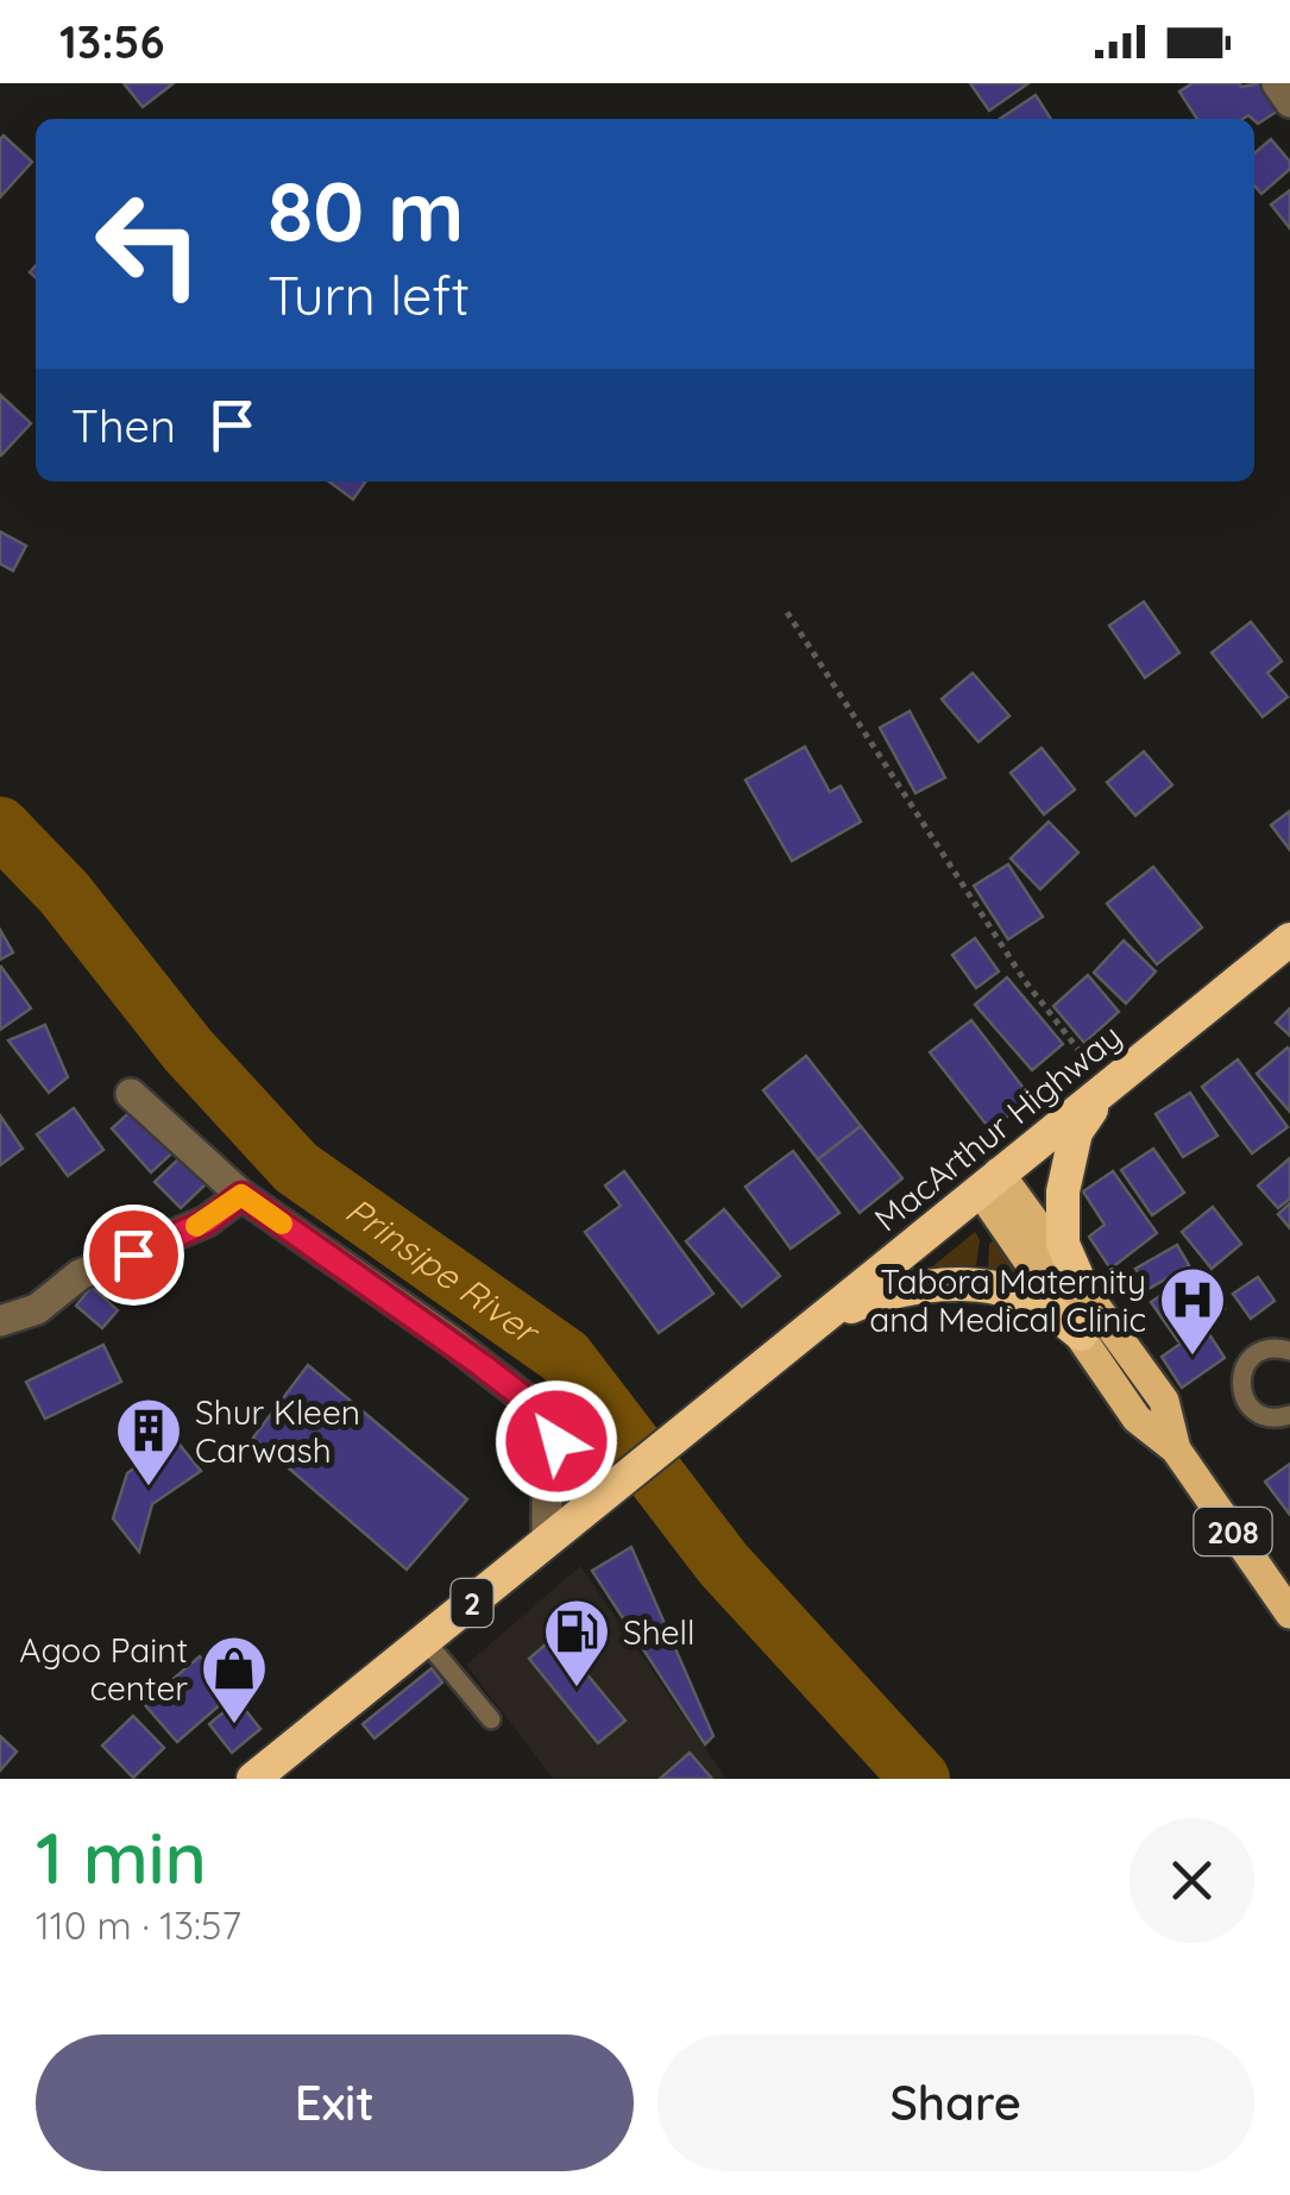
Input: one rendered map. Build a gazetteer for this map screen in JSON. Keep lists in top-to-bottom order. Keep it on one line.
{"streets":{"highway":["MacArthur Highway","2"],"main road":["208"]},"crossings":[["MacArthur Highway","208"]],"water":["Prinsipe River"],"places":{"hospital":["Tabora Maternity and Medical Clinic"],"building":["Shur Kleen Carwash"],"fuel station":["Shell"],"shop":["Agoo Paint center"]},"page":{"status":"13:56","turn":["80 m","Turn left"],"then":"Then","heading":["1 min","110 m · 13:57"],"buttons":["Exit","Share"]}}
